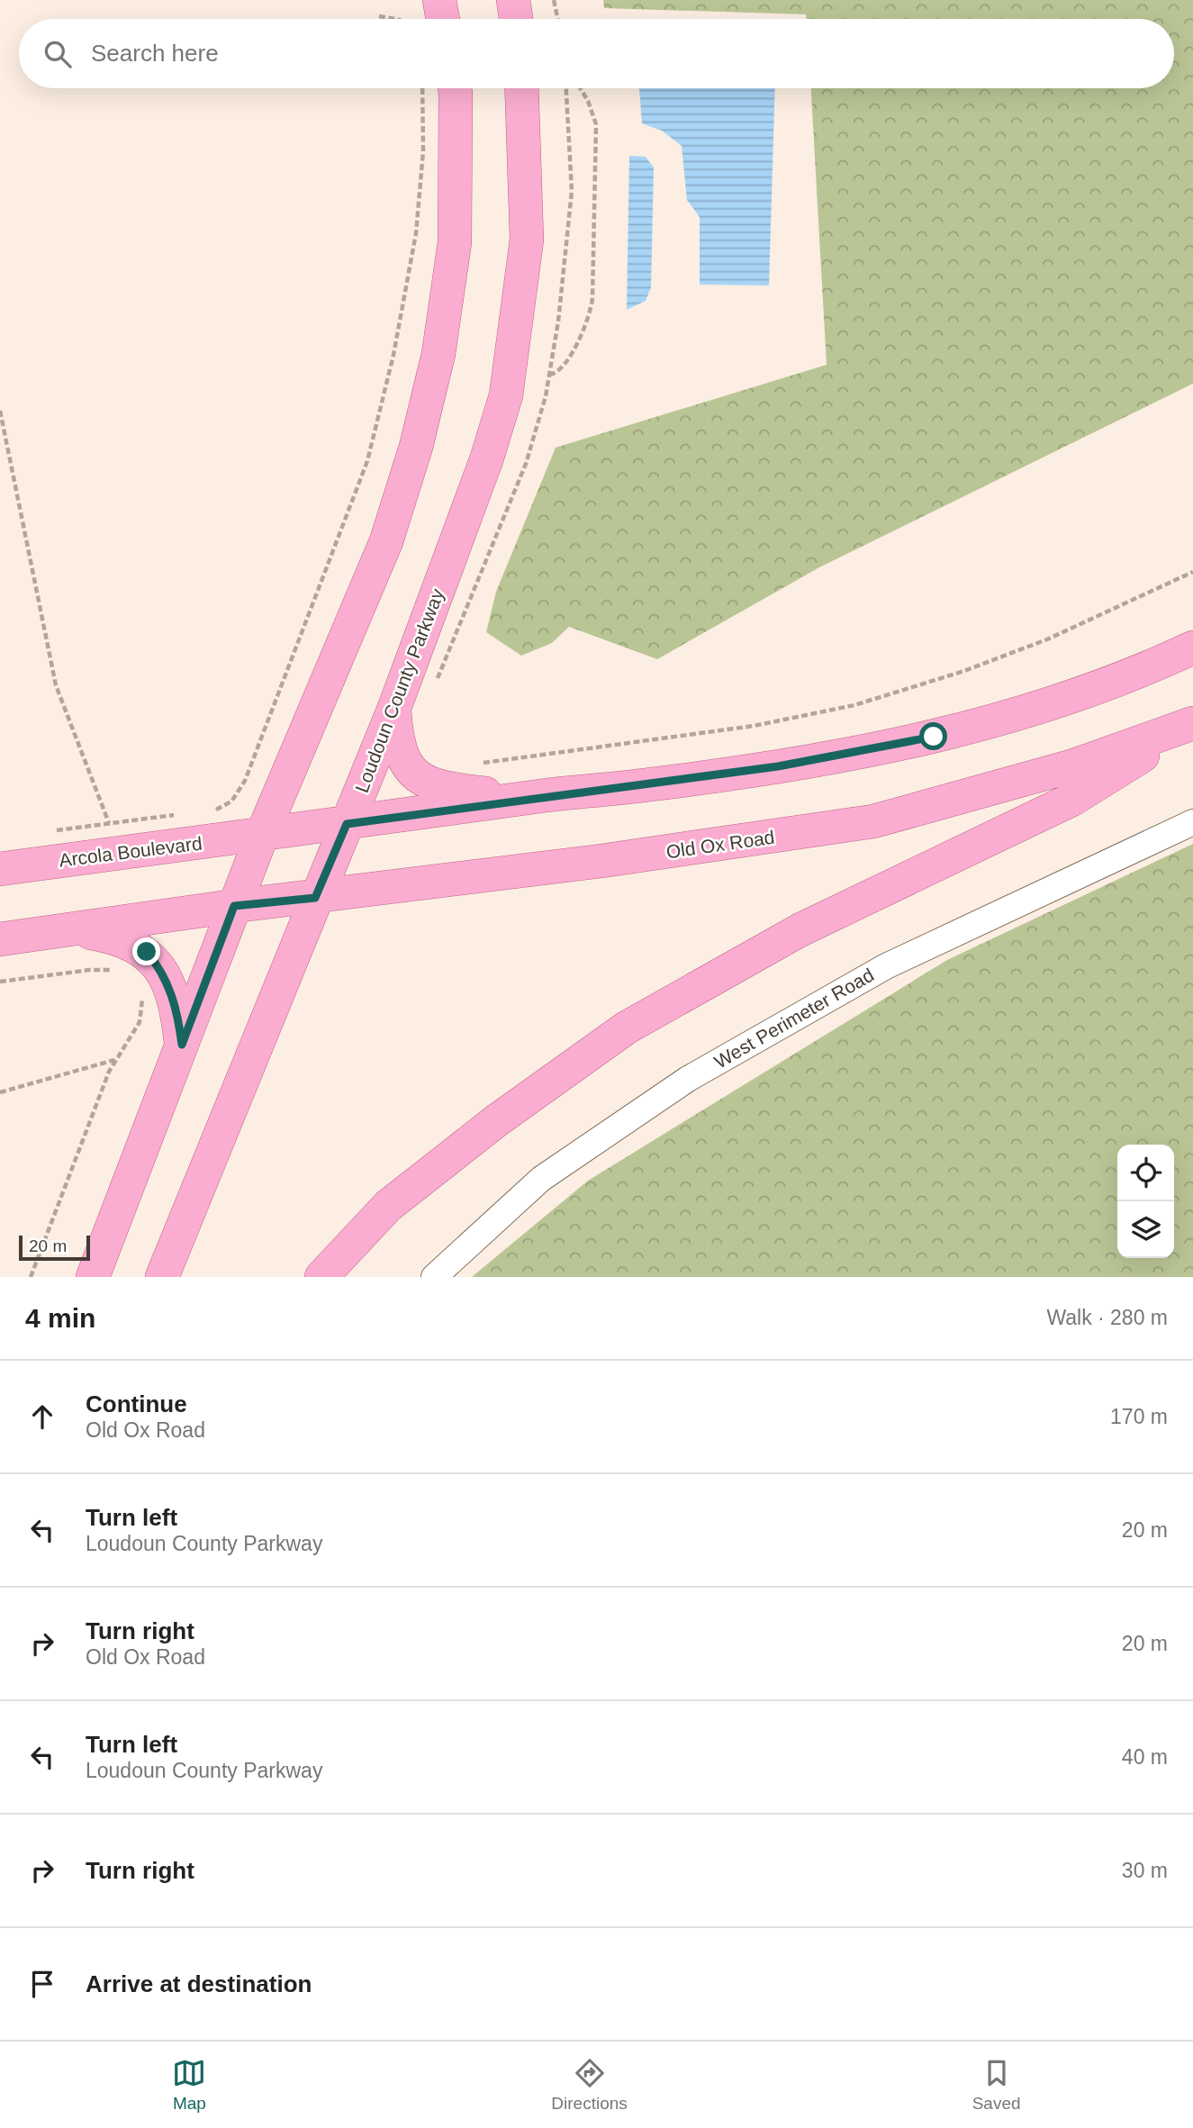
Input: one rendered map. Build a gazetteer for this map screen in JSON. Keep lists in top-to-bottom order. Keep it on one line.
{"streets":{"main road":["Loudoun County Parkway","Old Ox Road","Arcola Boulevard"],"lane":["West Perimeter Road"]},"crossings":[["Loudoun County Parkway","Old Ox Road"]],"scale_bar":"20 m","page":{"search":"Search here","scale":"20 m","heading":["4 min","Walk · 280 m"],"list":[["Continue","Old Ox Road","170 m"],["Turn left","Loudoun County Parkway","20 m"],["Turn right","Old Ox Road","20 m"],["Turn left","Loudoun County Parkway","40 m"],["Turn right","30 m"],"Arrive at destination"],"nav":["Map","Directions","Saved"]}}
